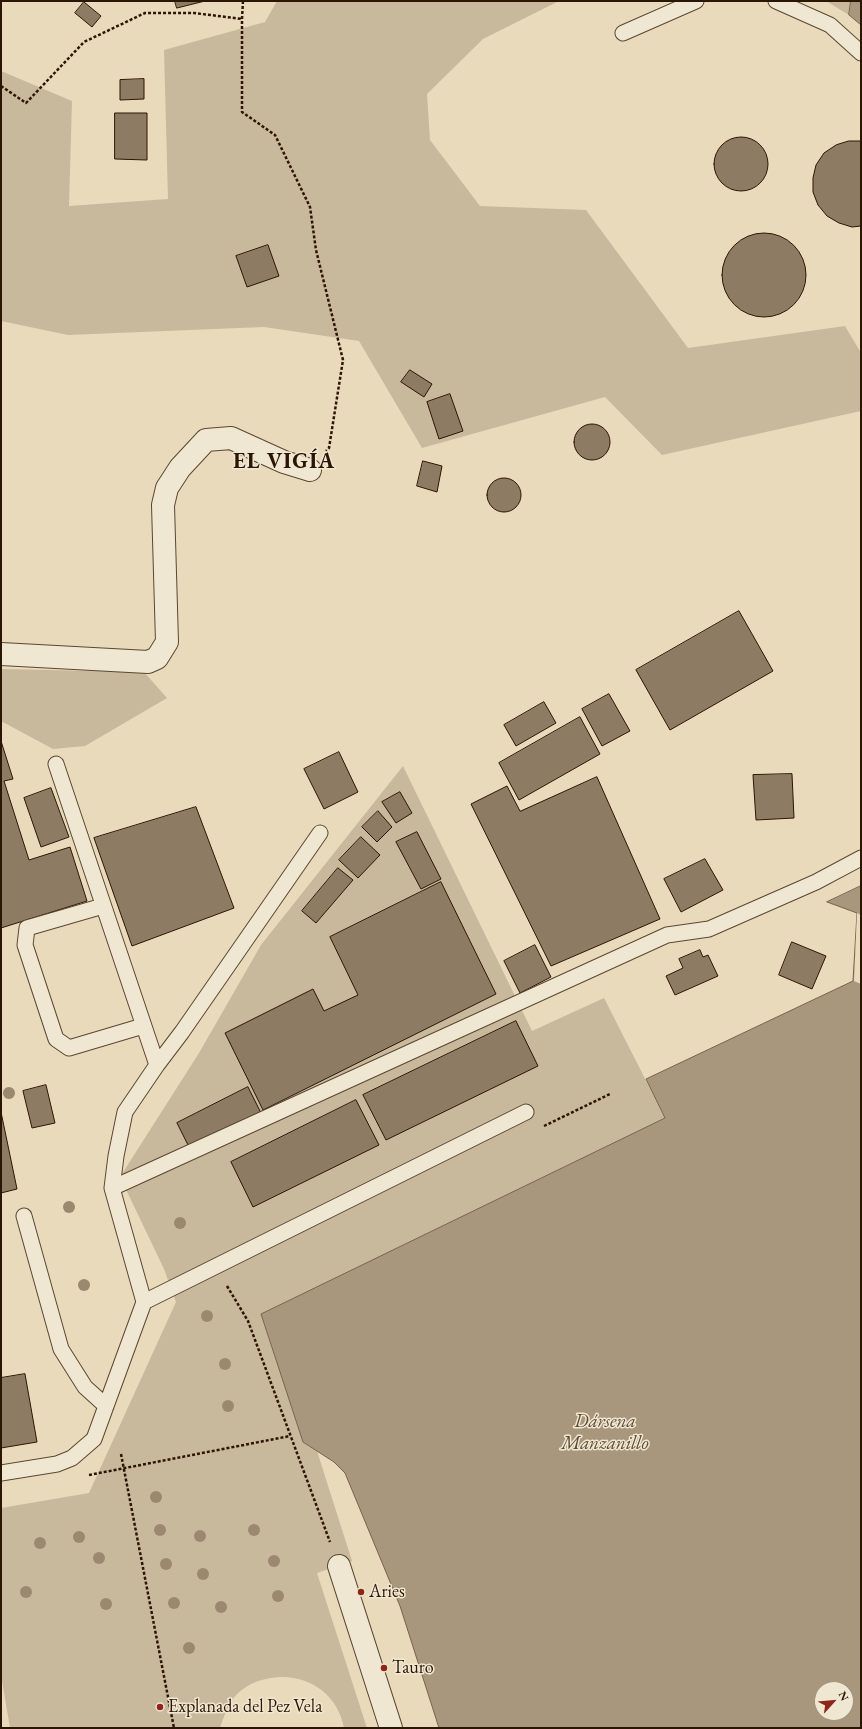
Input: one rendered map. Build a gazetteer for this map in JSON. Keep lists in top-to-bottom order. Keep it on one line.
{"districts":["EL VIGÍA"],"water":["Dársena Manzanillo"],"places":["Aries","Tauro","Explanada del Pez Vela"],"north":"top right"}
